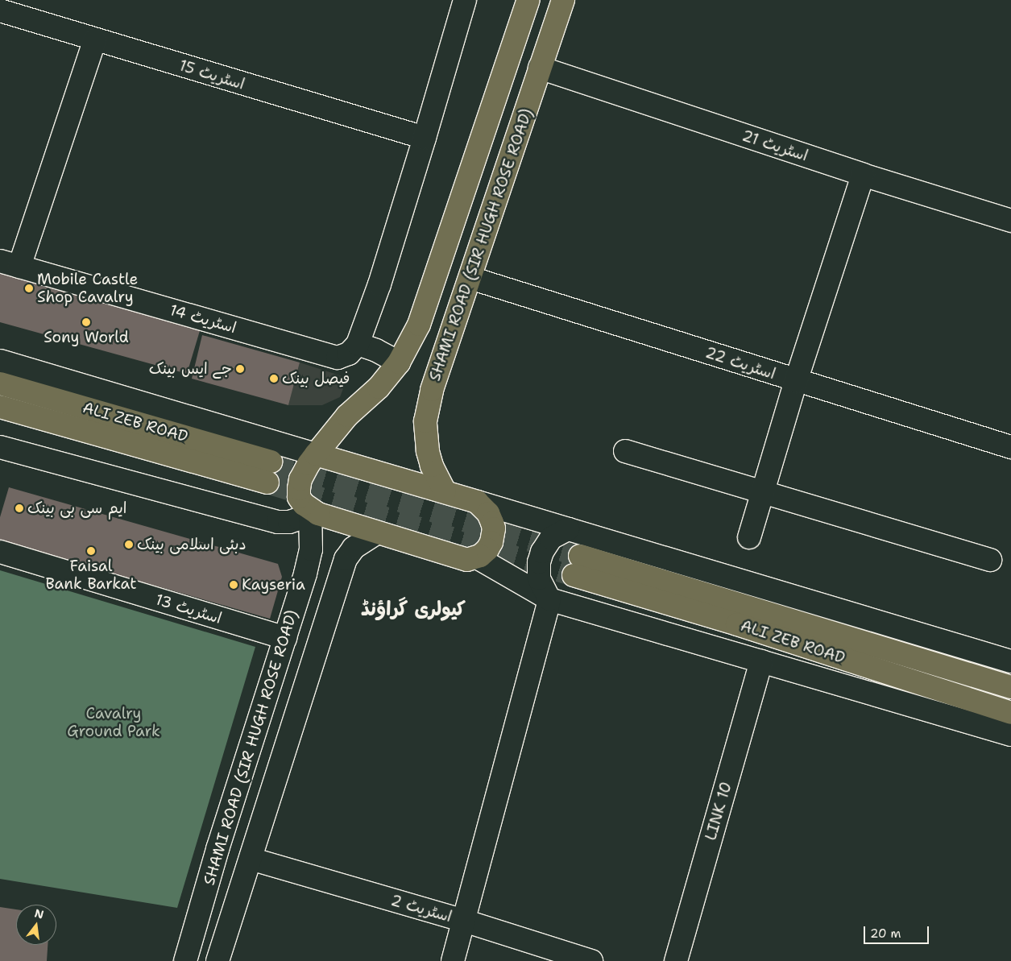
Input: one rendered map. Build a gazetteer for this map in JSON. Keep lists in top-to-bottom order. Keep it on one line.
{"streets":{"main road":["SHAMI ROAD (SIR HUGH ROSE ROAD)","ALI ZEB ROAD"],"street":["اسٹریٹ 15","اسٹریٹ 21","اسٹریٹ 14","اسٹریٹ 22","اسٹریٹ 13","LINK 10","اسٹریٹ 2"]},"crossings":[["اسٹریٹ 21","SHAMI ROAD (SIR HUGH ROSE ROAD)"],["SHAMI ROAD (SIR HUGH ROSE ROAD)","اسٹریٹ 22"],["SHAMI ROAD (SIR HUGH ROSE ROAD)","اسٹریٹ 13"]],"districts":["کیولری گراؤنڈ"],"parks":["Cavalry Ground Park"],"places":["Mobile Castle Shop Cavalry","Sony World","جے ایس بینک","فیصل بینک","ایم سی بی بینک","دبئی اسلامی بینک","Faisal Bank Barkat","Kayseria"],"scale_bar":"20 m","north":"top"}
